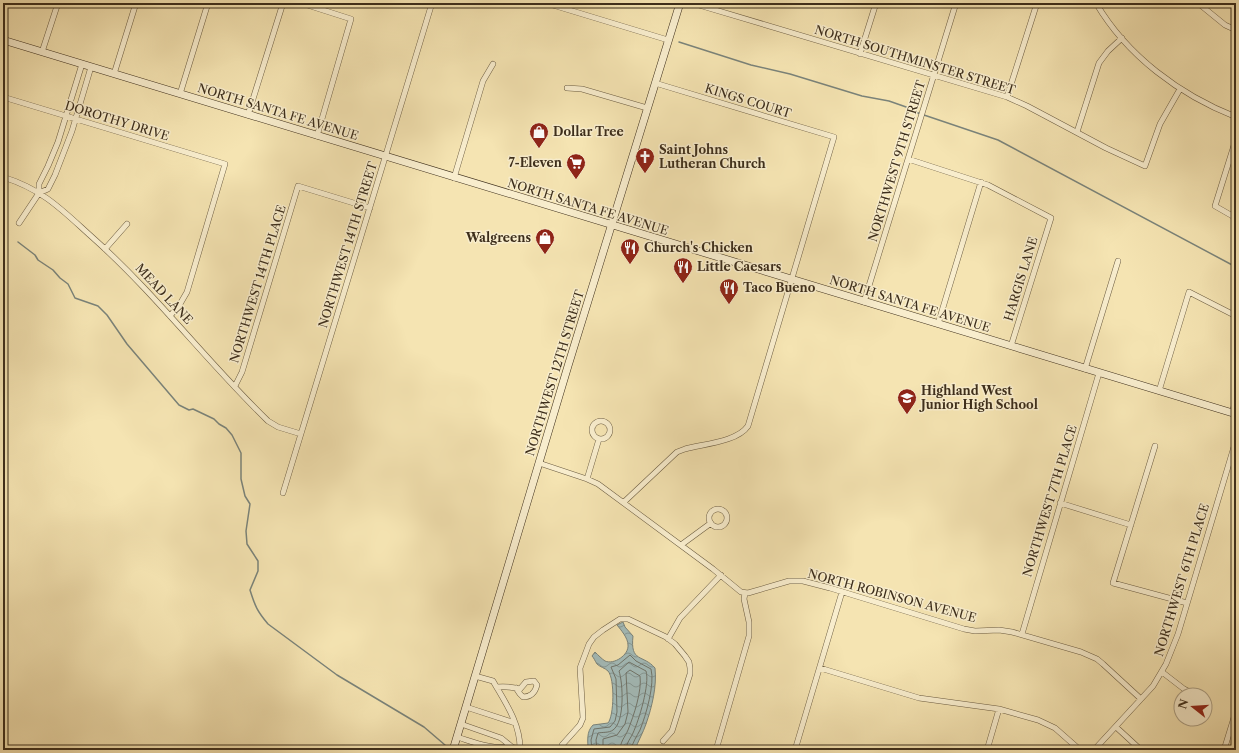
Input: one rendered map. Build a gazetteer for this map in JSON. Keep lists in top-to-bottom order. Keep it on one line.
{"streets":{"main road":["NORTH SANTA FE AVENUE","NORTHWEST 12TH STREET"],"street":["NORTH SOUTHMINSTER STREET","KINGS COURT","DOROTHY DRIVE","NORTHWEST 9TH STREET","NORTHWEST 14TH STREET","HARGIS LANE","NORTHWEST 14TH PLACE","MEAD LANE","NORTHWEST 7TH PLACE","NORTHWEST 6TH PLACE","NORTH ROBINSON AVENUE"]},"crossings":[["NORTH SOUTHMINSTER STREET","NORTHWEST 9TH STREET"],["KINGS COURT","NORTH SANTA FE AVENUE"],["KINGS COURT","NORTHWEST 12TH STREET"],["NORTH SANTA FE AVENUE","NORTHWEST 9TH STREET"],["NORTH SANTA FE AVENUE","NORTHWEST 14TH STREET"],["NORTH SANTA FE AVENUE","HARGIS LANE"],["NORTH SANTA FE AVENUE","NORTHWEST 12TH STREET"],["NORTH SANTA FE AVENUE","NORTHWEST 7TH PLACE"],["DOROTHY DRIVE","MEAD LANE"],["NORTHWEST 14TH STREET","NORTHWEST 14TH PLACE"],["NORTHWEST 14TH STREET","MEAD LANE"],["NORTHWEST 14TH PLACE","MEAD LANE"],["NORTHWEST 7TH PLACE","NORTH ROBINSON AVENUE"],["NORTHWEST 6TH PLACE","NORTH ROBINSON AVENUE"]],"places":{"shop":["Dollar Tree","Walgreens"],"church":["Saint Johns Lutheran Church"],"supermarket":["7-Eleven"],"restaurant":["Church's Chicken","Little Caesars","Taco Bueno"],"school or university":["Highland West Junior High School"]},"north":"left"}
